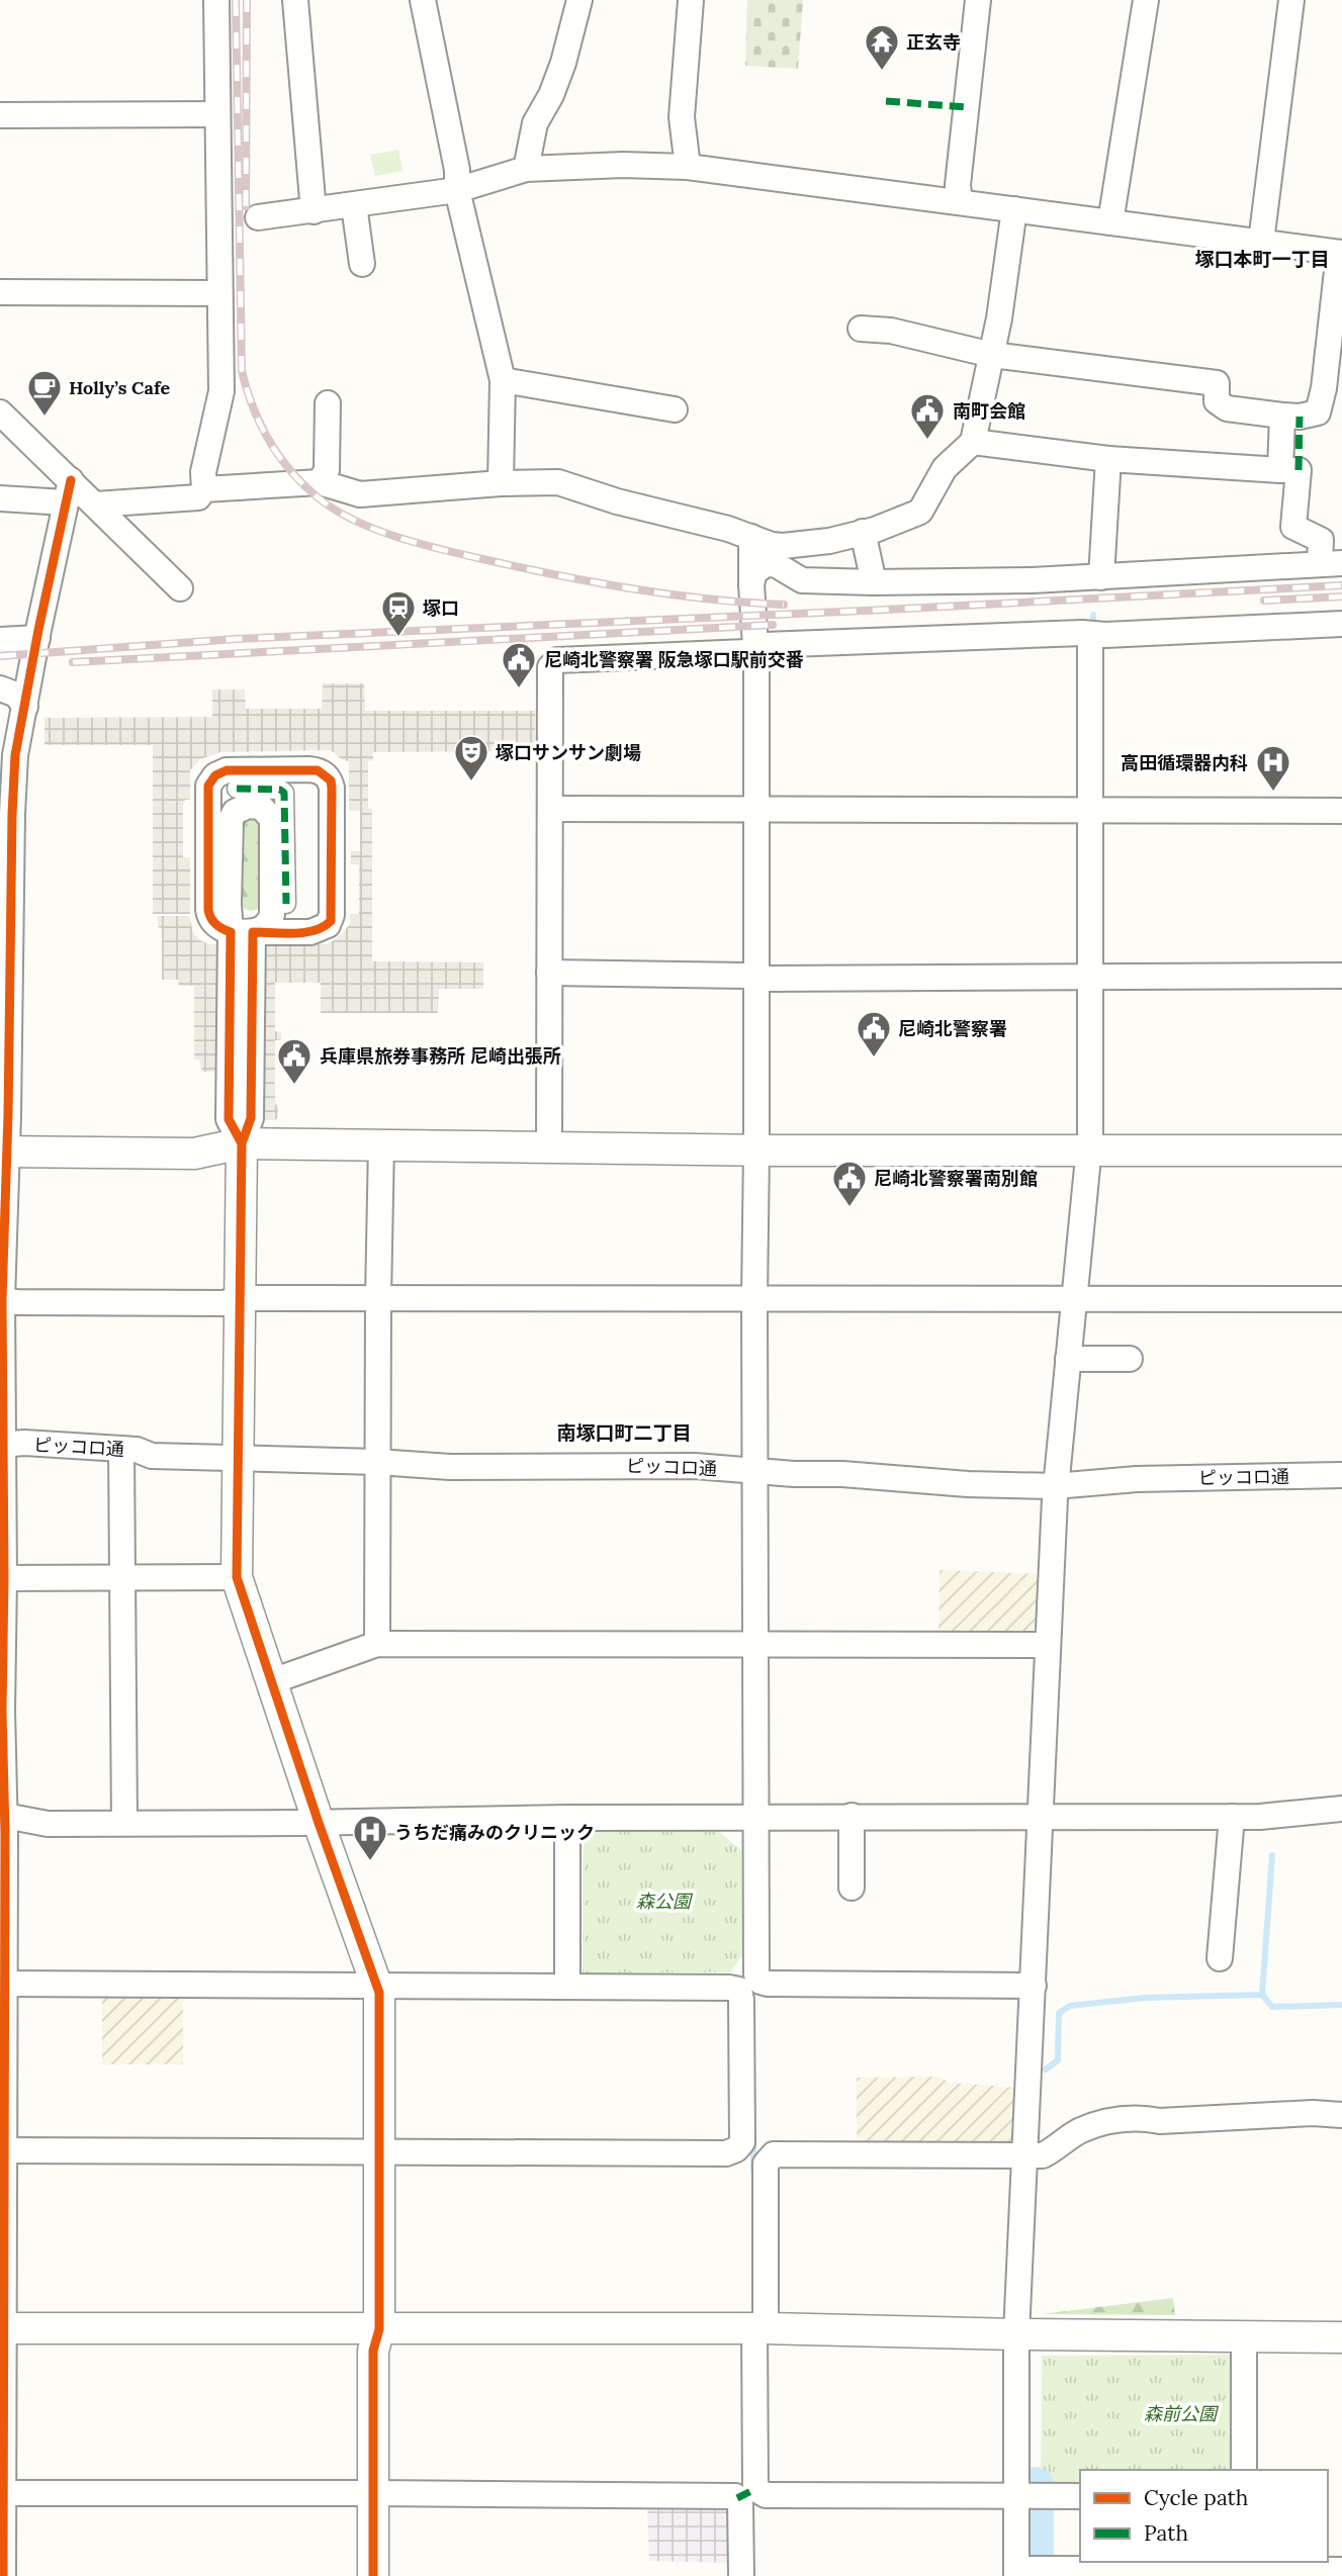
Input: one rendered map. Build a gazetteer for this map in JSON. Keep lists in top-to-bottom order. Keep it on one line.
{"streets":{"street":["ピッコロ通"]},"districts":["塚口本町一丁目","南塚口町二丁目"],"parks":["森公園","森前公園"],"places":{"temple":["正玄寺"],"cafe":["Holly’s Cafe"],"public building":["南町会館","尼崎北警察署 阪急塚口駅前交番","尼崎北警察署","兵庫県旅券事務所 尼崎出張所","尼崎北警察署南別館"],"station":["塚口"],"theatre":["塚口サンサン劇場"],"hospital":["高田循環器内科","うちだ痛みのクリニック"]},"legend":["Cycle path","Path"]}
